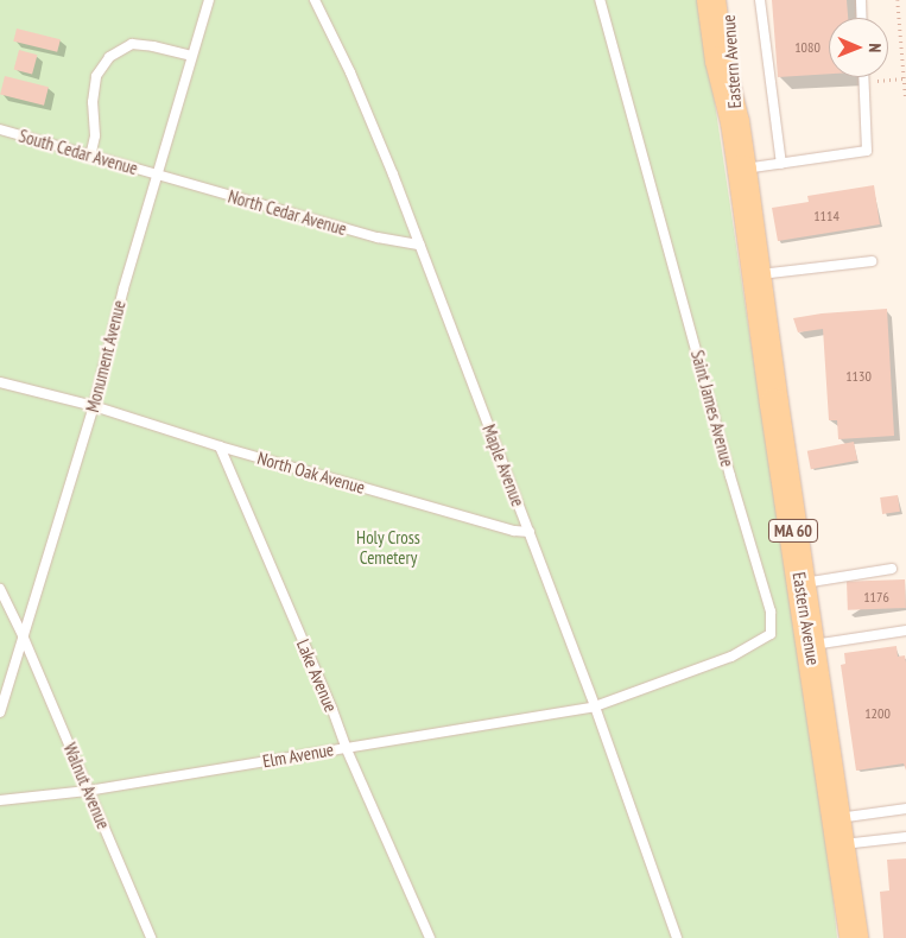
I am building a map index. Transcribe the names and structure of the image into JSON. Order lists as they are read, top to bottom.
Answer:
{
  "streets": {
    "main road": ["Eastern Avenue", "MA 60"],
    "lane": [
      "South Cedar Avenue",
      "North Cedar Avenue",
      "Monument Avenue",
      "Saint James Avenue",
      "Maple Avenue",
      "North Oak Avenue",
      "Lake Avenue",
      "Elm Avenue",
      "Walnut Avenue"
    ]
  },
  "crossings": [
    ["South Cedar Avenue", "North Cedar Avenue"],
    ["South Cedar Avenue", "Monument Avenue"],
    ["North Cedar Avenue", "Monument Avenue"],
    ["North Cedar Avenue", "Maple Avenue"],
    ["Monument Avenue", "North Oak Avenue"],
    ["Monument Avenue", "Walnut Avenue"],
    ["Saint James Avenue", "Maple Avenue"],
    ["Saint James Avenue", "Elm Avenue"],
    ["Maple Avenue", "North Oak Avenue"],
    ["Maple Avenue", "Elm Avenue"],
    ["North Oak Avenue", "Lake Avenue"],
    ["Lake Avenue", "Elm Avenue"],
    ["Elm Avenue", "Walnut Avenue"]
  ],
  "parks": ["Holy Cross Cemetery"],
  "house_numbers": [
    "1080",
    "1114",
    "1130",
    "1176",
    "1200"
  ],
  "north": "right"
}
